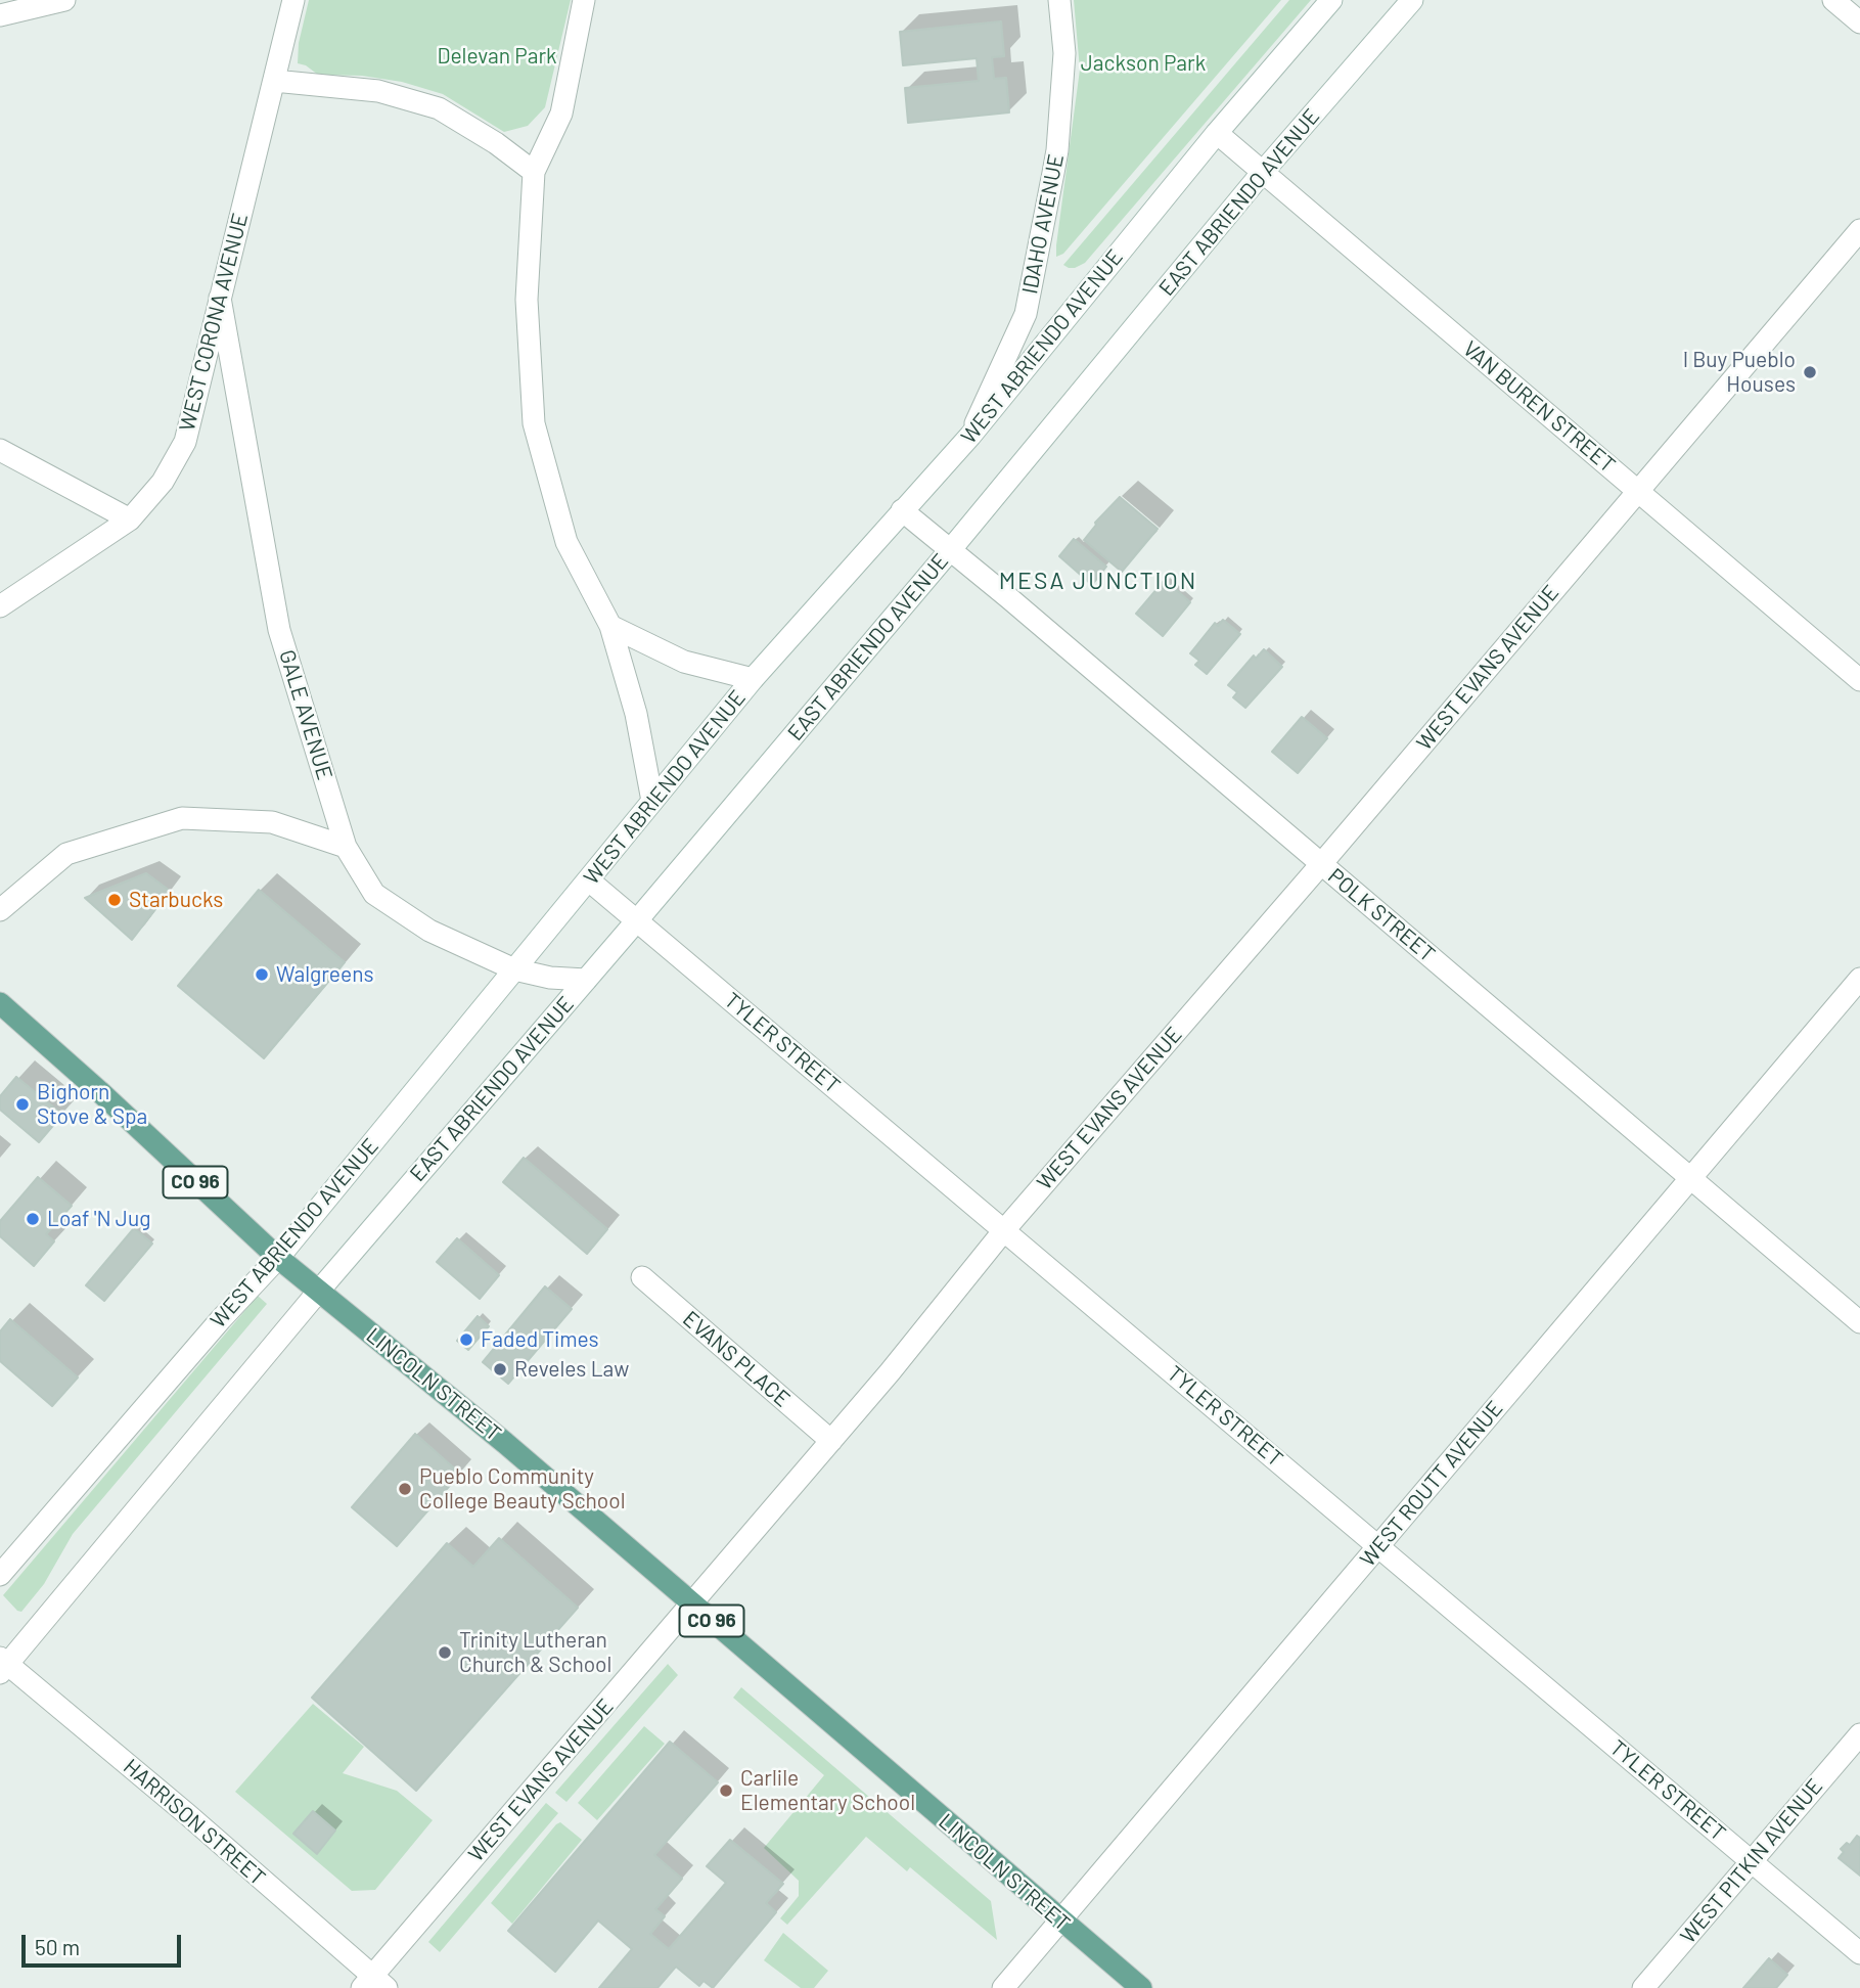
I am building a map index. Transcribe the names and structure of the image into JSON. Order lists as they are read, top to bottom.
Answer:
{
  "streets": {
    "main road": ["CO 96", "LINCOLN STREET"],
    "street": [
      "EAST ABRIENDO AVENUE",
      "IDAHO AVENUE",
      "WEST CORONA AVENUE",
      "WEST ABRIENDO AVENUE",
      "VAN BUREN STREET",
      "WEST EVANS AVENUE",
      "GALE AVENUE",
      "POLK STREET",
      "TYLER STREET",
      "EVANS PLACE",
      "WEST ROUTT AVENUE",
      "HARRISON STREET",
      "WEST PITKIN AVENUE"
    ]
  },
  "crossings": [
    ["EAST ABRIENDO AVENUE", "VAN BUREN STREET"],
    ["EAST ABRIENDO AVENUE", "GALE AVENUE"],
    ["EAST ABRIENDO AVENUE", "POLK STREET"],
    ["EAST ABRIENDO AVENUE", "TYLER STREET"],
    ["EAST ABRIENDO AVENUE", "LINCOLN STREET"],
    ["IDAHO AVENUE", "WEST ABRIENDO AVENUE"],
    ["WEST CORONA AVENUE", "GALE AVENUE"],
    ["WEST ABRIENDO AVENUE", "VAN BUREN STREET"],
    ["WEST ABRIENDO AVENUE", "GALE AVENUE"],
    ["WEST ABRIENDO AVENUE", "POLK STREET"],
    ["WEST ABRIENDO AVENUE", "TYLER STREET"],
    ["WEST ABRIENDO AVENUE", "CO 96"],
    ["WEST ABRIENDO AVENUE", "LINCOLN STREET"],
    ["VAN BUREN STREET", "WEST EVANS AVENUE"],
    ["WEST EVANS AVENUE", "POLK STREET"],
    ["WEST EVANS AVENUE", "TYLER STREET"],
    ["WEST EVANS AVENUE", "EVANS PLACE"],
    ["WEST EVANS AVENUE", "LINCOLN STREET"],
    ["WEST EVANS AVENUE", "HARRISON STREET"],
    ["POLK STREET", "WEST ROUTT AVENUE"],
    ["TYLER STREET", "WEST ROUTT AVENUE"],
    ["TYLER STREET", "WEST PITKIN AVENUE"],
    ["CO 96", "LINCOLN STREET"],
    ["LINCOLN STREET", "WEST ROUTT AVENUE"]
  ],
  "districts": ["MESA JUNCTION"],
  "parks": ["Delevan Park", "Jackson Park"],
  "places": [
    "I Buy Pueblo Houses",
    "Starbucks",
    "Walgreens",
    "Bighorn Stove & Spa",
    "Loaf 'N Jug",
    "Faded Times",
    "Reveles Law",
    "Pueblo Community College Beauty School",
    "Trinity Lutheran Church & School",
    "Carlile Elementary School"
  ],
  "scale_bar": "50 m"
}
